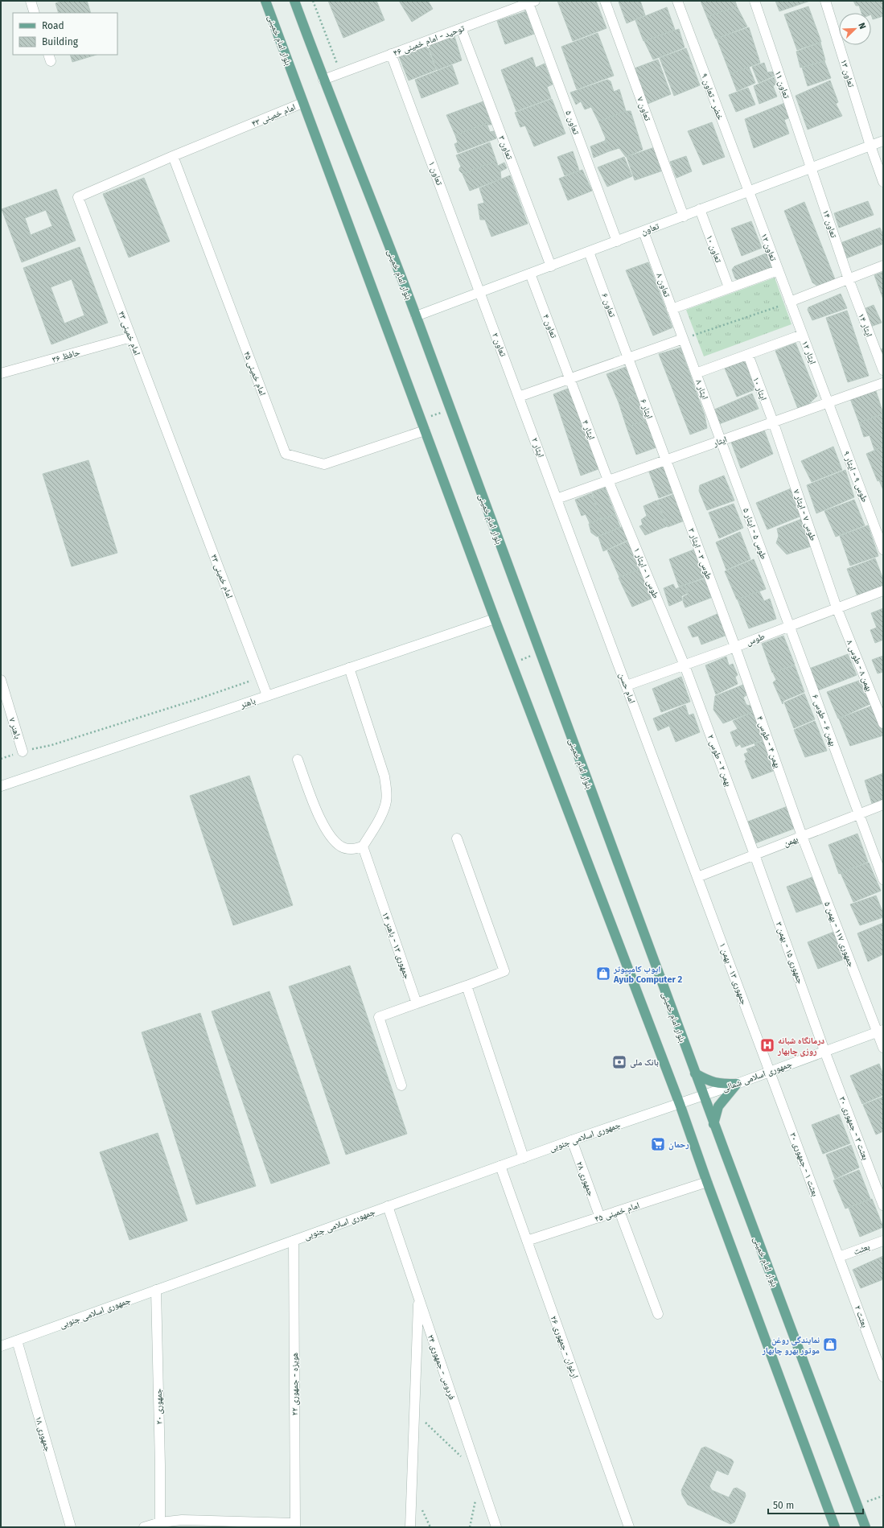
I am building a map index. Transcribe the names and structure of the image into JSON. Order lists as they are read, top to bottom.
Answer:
{
  "streets": {
    "main road": ["بلوار امام خمینی"],
    "street": [
      "توحید - امام خمینی ۴۶",
      "تعاون ۱۳",
      "تعاون ۱۱",
      "خضر - تعاون ۹",
      "تعاون ۷",
      "امام خمینی ۴۳",
      "تعاون ۵",
      "تعاون ۳",
      "تعاون ۱",
      "تعاون ۱۴",
      "تعاون",
      "تعاون ۱۲",
      "تعاون ۱۰",
      "تعاون ۸",
      "تعاون ۶",
      "ایثار ۱۴",
      "تعاون ۴",
      "تعاون ۲",
      "ایثار ۱۲",
      "حافظ ۳۶",
      "امام خمینی ۴۵",
      "ایثار ۱۰",
      "ایثار ۸",
      "ایثار ۶",
      "ایثار ۴",
      "ایثار",
      "ایثار ۲",
      "طوس ۹ - ایثار ۹",
      "طوس ۷ - ایثار ۷",
      "طوس ۵ - ایثار ۵",
      "طوس ۳ - ایثار ۳",
      "طوس ۱ - ایثار ۱",
      "طوس",
      "بهمن ۸ - طوس ۸",
      "امام حسن",
      "باهنر",
      "بهمن ۶ - طوس ۶",
      "باهنر ۷",
      "بهمن ۴ - طوس ۴",
      "بهمن ۲ - طوس ۲",
      "بهمن",
      "جمهوری ۱۱۷ - بهمن ۵",
      "جمهوری ۱۳ - باهنر ۱۴",
      "جمهوری ۱۵ - بهمن ۳",
      "جمهوری ۱۳ - بهمن ۱",
      "جمهوری اسلامی شمالی",
      "بعثت ۳ - جمهوری ۳۰",
      "جمهوری اسلامی جنوبی",
      "بعثت ۱ - جمهوری ۳۰",
      "جمهوری ۲۸",
      "بعثت",
      "بعثت ۲",
      "ارغوان - جمهوری ۲۶",
      "فردوس - جمهوری ۲۴",
      "هویزه - جمهوری ۲۲",
      "جمهوری ۲۰",
      "جمهوری ۱۸"
    ]
  },
  "crossings": [
    ["بلوار امام خمینی", "توحید - امام خمینی ۴۶"],
    ["بلوار امام خمینی", "امام خمینی ۴۳"],
    ["بلوار امام خمینی", "تعاون"],
    ["بلوار امام خمینی", "امام خمینی ۴۵"],
    ["بلوار امام خمینی", "باهنر"],
    ["بلوار امام خمینی", "جمهوری اسلامی شمالی"],
    ["بلوار امام خمینی", "جمهوری اسلامی جنوبی"],
    ["توحید - امام خمینی ۴۶", "تعاون ۵"],
    ["توحید - امام خمینی ۴۶", "تعاون ۳"],
    ["توحید - امام خمینی ۴۶", "تعاون ۱"],
    ["تعاون ۱۳", "تعاون"],
    ["تعاون ۱۱", "تعاون ۱۴"],
    ["تعاون ۱۱", "تعاون"],
    ["خضر - تعاون ۹", "تعاون"],
    ["خضر - تعاون ۹", "تعاون ۱۲"],
    ["تعاون ۷", "تعاون"],
    ["امام خمینی ۴۳", "حافظ ۳۶"],
    ["امام خمینی ۴۳", "امام خمینی ۴۵"],
    ["امام خمینی ۴۳", "باهنر"],
    ["تعاون ۵", "تعاون"],
    ["تعاون ۳", "تعاون"],
    ["تعاون ۱", "تعاون"],
    ["تعاون ۱", "تعاون ۲"],
    ["تعاون ۱۴", "تعاون"],
    ["تعاون ۱۴", "ایثار ۱۴"],
    ["تعاون", "تعاون ۱۲"],
    ["تعاون", "تعاون ۱۰"],
    ["تعاون", "تعاون ۸"],
    ["تعاون", "تعاون ۶"],
    ["تعاون", "تعاون ۴"],
    ["تعاون", "تعاون ۲"],
    ["تعاون ۱۲", "ایثار ۱۲"],
    ["تعاون ۸", "ایثار ۸"],
    ["تعاون ۶", "ایثار ۶"],
    ["تعاون ۴", "ایثار ۴"],
    ["تعاون ۲", "ایثار ۲"],
    ["ایثار ۱۲", "ایثار"],
    ["ایثار ۱۲", "طوس ۹ - ایثار ۹"],
    ["امام خمینی ۴۵", "جمهوری ۲۸"],
    ["امام خمینی ۴۵", "ارغوان - جمهوری ۲۶"],
    ["ایثار ۱۰", "ایثار"],
    ["ایثار ۱۰", "طوس ۷ - ایثار ۷"],
    ["ایثار ۸", "ایثار"],
    ["ایثار ۸", "طوس ۵ - ایثار ۵"],
    ["ایثار ۶", "ایثار"],
    ["ایثار ۶", "طوس ۳ - ایثار ۳"],
    ["ایثار ۴", "ایثار"],
    ["ایثار ۴", "طوس ۱ - ایثار ۱"],
    ["ایثار", "ایثار ۲"],
    ["ایثار", "طوس ۹ - ایثار ۹"],
    ["ایثار", "طوس ۷ - ایثار ۷"],
    ["ایثار", "طوس ۵ - ایثار ۵"],
    ["ایثار", "طوس ۳ - ایثار ۳"],
    ["ایثار", "طوس ۱ - ایثار ۱"],
    ["ایثار", "امام حسن"],
    ["ایثار ۲", "امام حسن"],
    ["طوس ۷ - ایثار ۷", "طوس"],
    ["طوس ۷ - ایثار ۷", "بهمن ۸ - طوس ۸"],
    ["طوس ۵ - ایثار ۵", "طوس"],
    ["طوس ۵ - ایثار ۵", "بهمن ۶ - طوس ۶"],
    ["طوس ۳ - ایثار ۳", "طوس"],
    ["طوس ۳ - ایثار ۳", "بهمن ۴ - طوس ۴"],
    ["طوس ۱ - ایثار ۱", "طوس"],
    ["طوس ۱ - ایثار ۱", "بهمن ۲ - طوس ۲"],
    ["طوس", "بهمن ۸ - طوس ۸"],
    ["طوس", "امام حسن"],
    ["طوس", "بهمن ۶ - طوس ۶"],
    ["طوس", "بهمن ۴ - طوس ۴"],
    ["طوس", "بهمن ۲ - طوس ۲"],
    ["امام حسن", "بهمن"],
    ["امام حسن", "جمهوری ۱۳ - بهمن ۱"],
    ["بهمن ۶ - طوس ۶", "بهمن"],
    ["بهمن ۴ - طوس ۴", "بهمن"],
    ["بهمن ۴ - طوس ۴", "جمهوری ۱۱۷ - بهمن ۵"],
    ["بهمن ۲ - طوس ۲", "بهمن"],
    ["بهمن ۲ - طوس ۲", "جمهوری ۱۵ - بهمن ۳"],
    ["بهمن", "جمهوری ۱۱۷ - بهمن ۵"],
    ["بهمن", "جمهوری ۱۵ - بهمن ۳"],
    ["بهمن", "جمهوری ۱۳ - بهمن ۱"],
    ["جمهوری ۱۱۷ - بهمن ۵", "جمهوری اسلامی شمالی"],
    ["جمهوری ۱۵ - بهمن ۳", "جمهوری اسلامی شمالی"],
    ["جمهوری ۱۵ - بهمن ۳", "بعثت ۳ - جمهوری ۳۰"],
    ["جمهوری ۱۳ - بهمن ۱", "جمهوری اسلامی شمالی"],
    ["جمهوری ۱۳ - بهمن ۱", "بعثت ۱ - جمهوری ۳۰"],
    ["جمهوری اسلامی شمالی", "بعثت ۳ - جمهوری ۳۰"],
    ["جمهوری اسلامی شمالی", "جمهوری اسلامی جنوبی"],
    ["جمهوری اسلامی شمالی", "بعثت ۱ - جمهوری ۳۰"],
    ["جمهوری اسلامی جنوبی", "جمهوری ۲۸"],
    ["جمهوری اسلامی جنوبی", "ارغوان - جمهوری ۲۶"],
    ["جمهوری اسلامی جنوبی", "فردوس - جمهوری ۲۴"],
    ["جمهوری اسلامی جنوبی", "هویزه - جمهوری ۲۲"],
    ["جمهوری اسلامی جنوبی", "جمهوری ۲۰"],
    ["جمهوری اسلامی جنوبی", "جمهوری ۱۸"],
    ["بعثت ۱ - جمهوری ۳۰", "بعثت"],
    ["بعثت ۱ - جمهوری ۳۰", "بعثت ۲"],
    ["بعثت", "بعثت ۲"]
  ],
  "places": {
    "shop": ["ایوب کامپیوتر Ayub Computer 2", "نمایندگی روغن موتور بهرو چابهار"],
    "hospital": ["درمانگاه شبانه روزی چابهار"],
    "bank": ["بانک ملی"],
    "supermarket": ["رحمان"]
  },
  "legend": ["Road", "Building"],
  "scale_bar": "50 m",
  "north": "top right"
}
